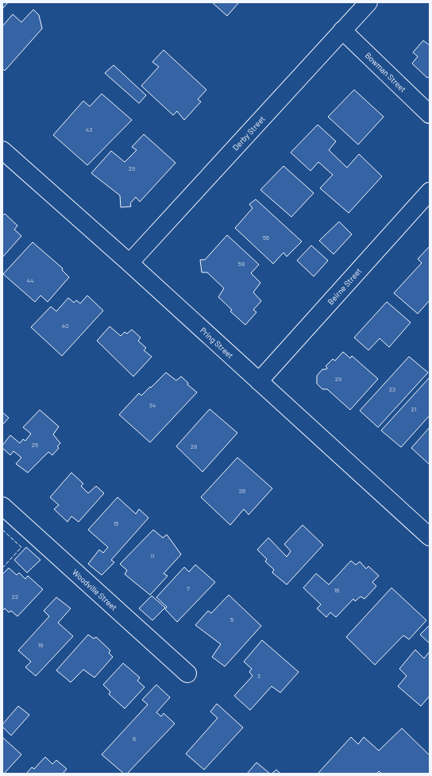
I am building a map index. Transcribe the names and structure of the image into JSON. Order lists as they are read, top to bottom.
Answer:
{
  "streets": {
    "street": [
      "Bowman Street",
      "Derby Street",
      "Beirne Street",
      "Pring Street",
      "Woodville Street"
    ]
  },
  "crossings": [
    ["Bowman Street", "Derby Street"],
    ["Derby Street", "Pring Street"],
    ["Beirne Street", "Pring Street"]
  ],
  "house_numbers": [
    "43",
    "29",
    "56",
    "58",
    "44",
    "40",
    "29",
    "23",
    "34",
    "21",
    "25",
    "28",
    "26",
    "15",
    "11",
    "7",
    "16",
    "22",
    "5",
    "18",
    "3",
    "6"
  ]
}
